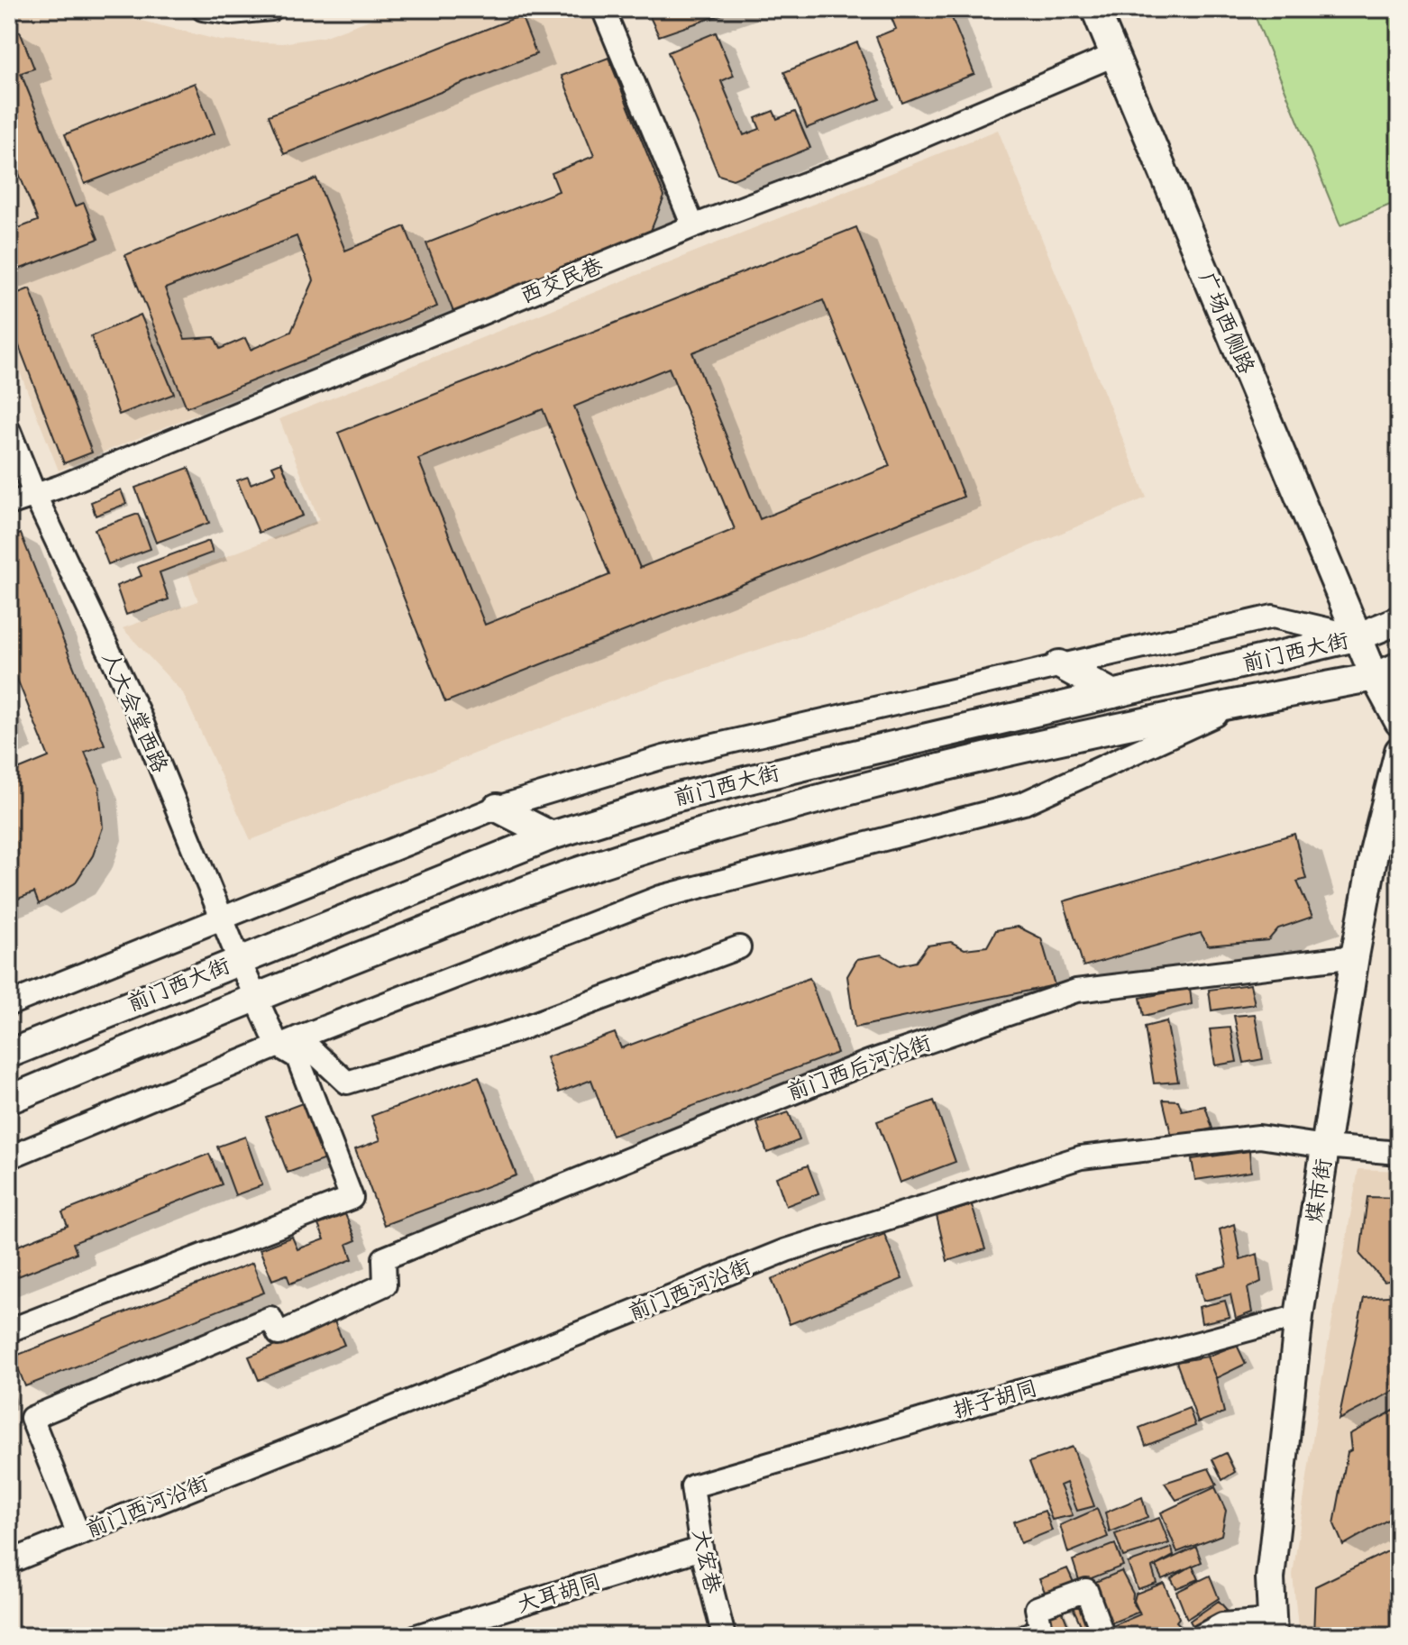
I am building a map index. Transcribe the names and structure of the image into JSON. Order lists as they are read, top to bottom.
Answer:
{
  "streets": {
    "main road": ["广场西侧路", "前门西大街", "煤市街"],
    "street": [
      "西交民巷",
      "人大会堂西路",
      "前门西后河沿街",
      "前门西河沿街",
      "排子胡同",
      "大宏巷",
      "大耳胡同"
    ]
  },
  "crossings": [
    ["西交民巷", "广场西侧路"],
    ["西交民巷", "人大会堂西路"],
    ["广场西侧路", "前门西大街"],
    ["前门西大街", "人大会堂西路"],
    ["前门西后河沿街", "煤市街"],
    ["前门西后河沿街", "前门西河沿街"],
    ["煤市街", "前门西河沿街"],
    ["煤市街", "排子胡同"],
    ["排子胡同", "大宏巷"],
    ["大宏巷", "大耳胡同"]
  ]
}
